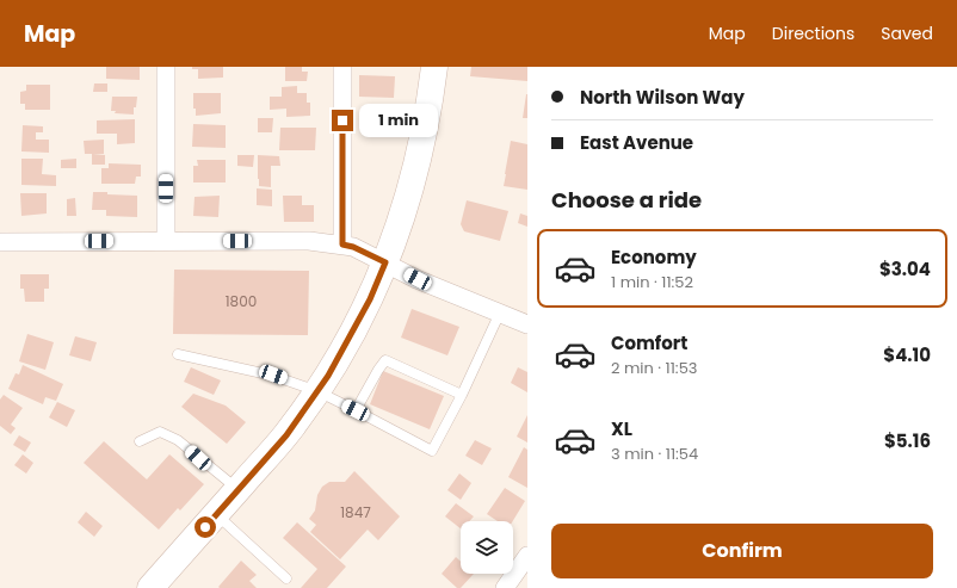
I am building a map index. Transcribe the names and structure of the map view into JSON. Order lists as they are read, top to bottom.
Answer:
{
  "house_numbers": ["1800", "1847"],
  "page": {
    "header": "Map",
    "nav": ["Map", "Directions", "Saved"],
    "banner": ["North Wilson Way", "East Avenue"],
    "bubble": "1 min",
    "heading": "Choose a ride",
    "list": [
      {
        "name": "Economy",
        "note": "1 min · 11:52",
        "value": "$3.04"
      },
      {
        "name": "Comfort",
        "note": "2 min · 11:53",
        "value": "$4.10"
      },
      {
        "name": "XL",
        "note": "3 min · 11:54",
        "value": "$5.16"
      }
    ],
    "buttons": "Confirm"
  }
}
